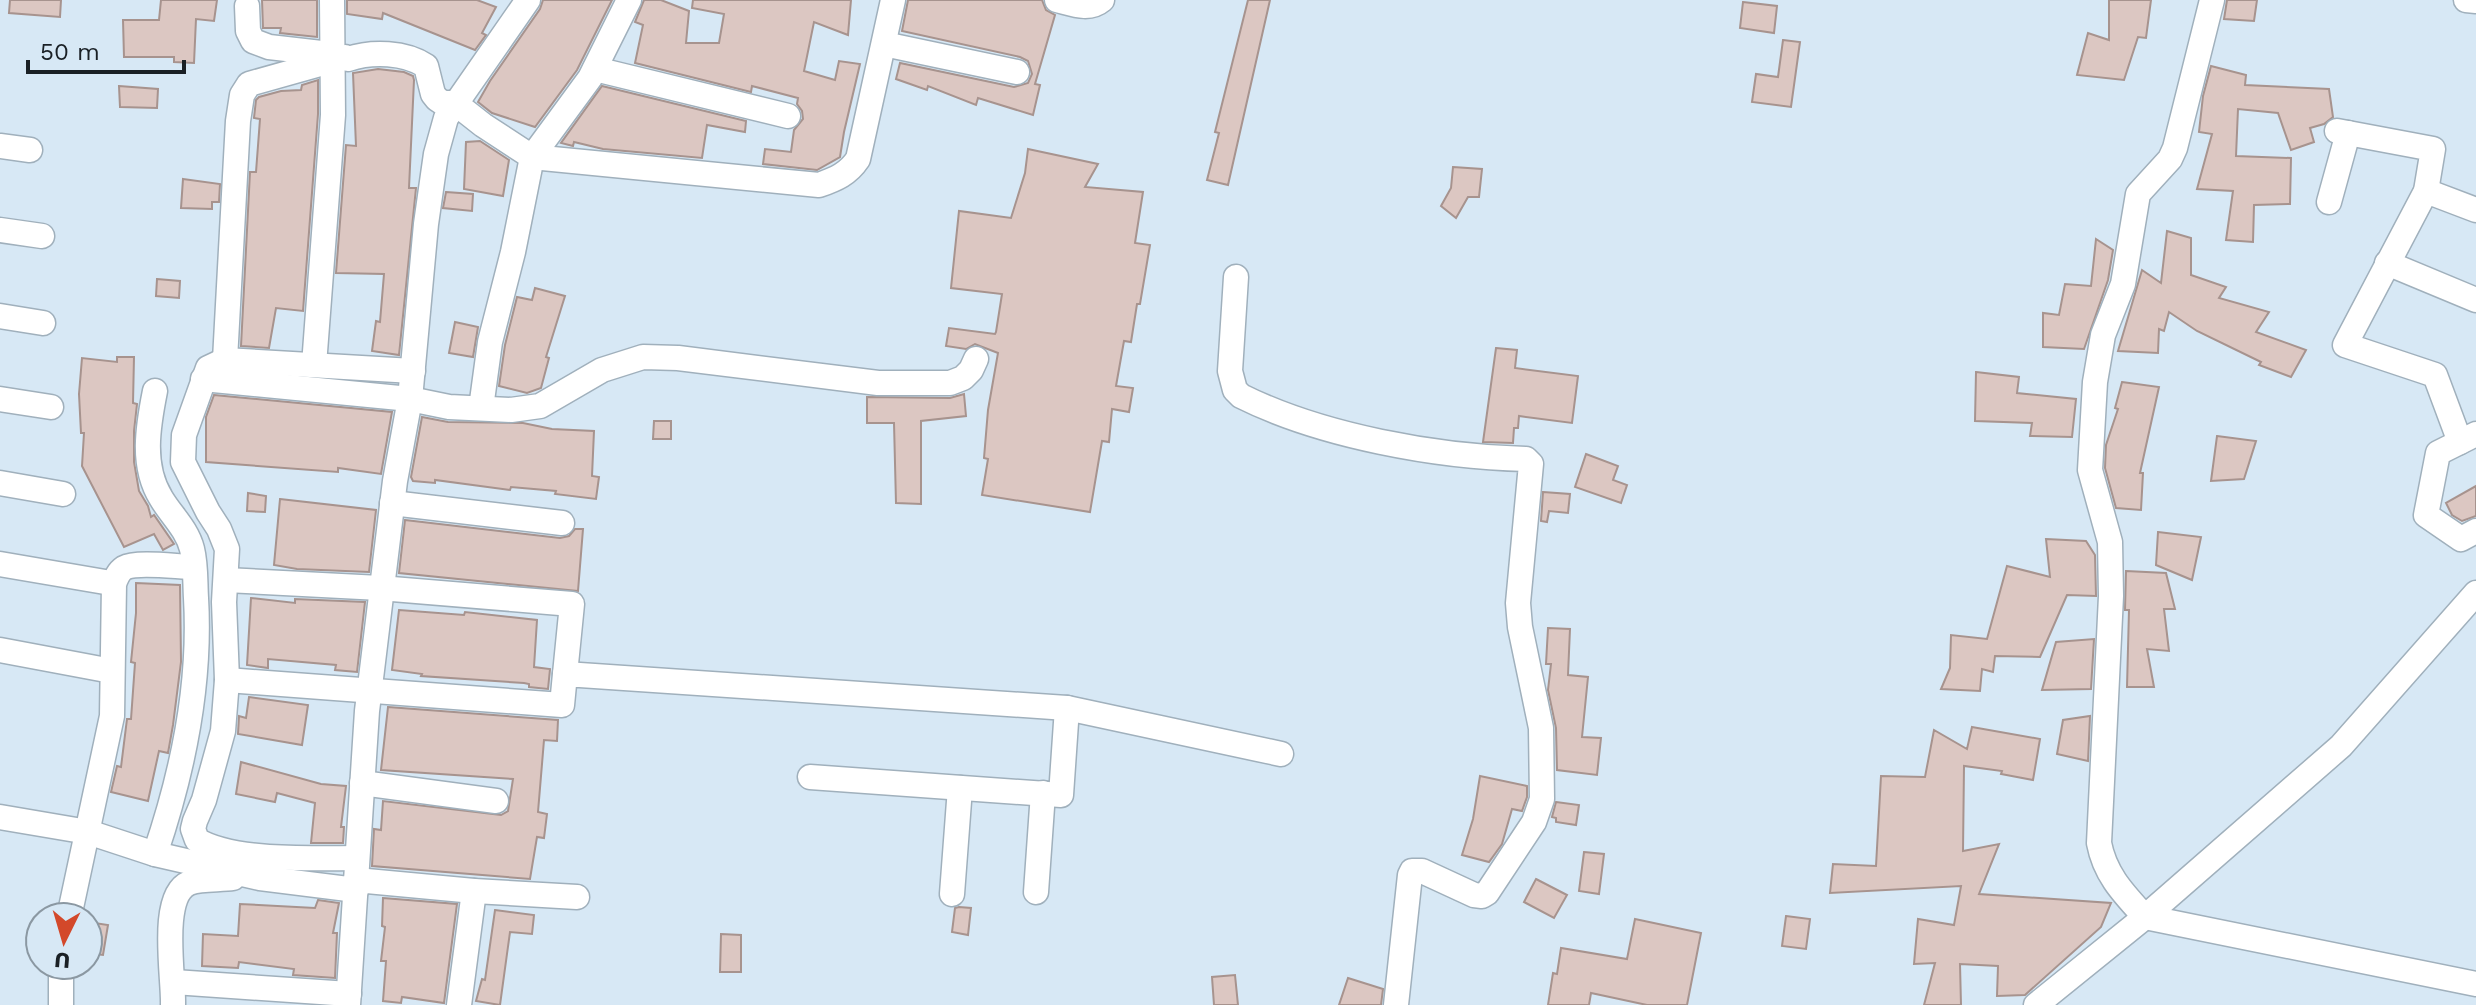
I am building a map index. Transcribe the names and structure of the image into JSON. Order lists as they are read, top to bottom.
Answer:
{
  "scale_bar": "50 m",
  "north": "bottom"
}
